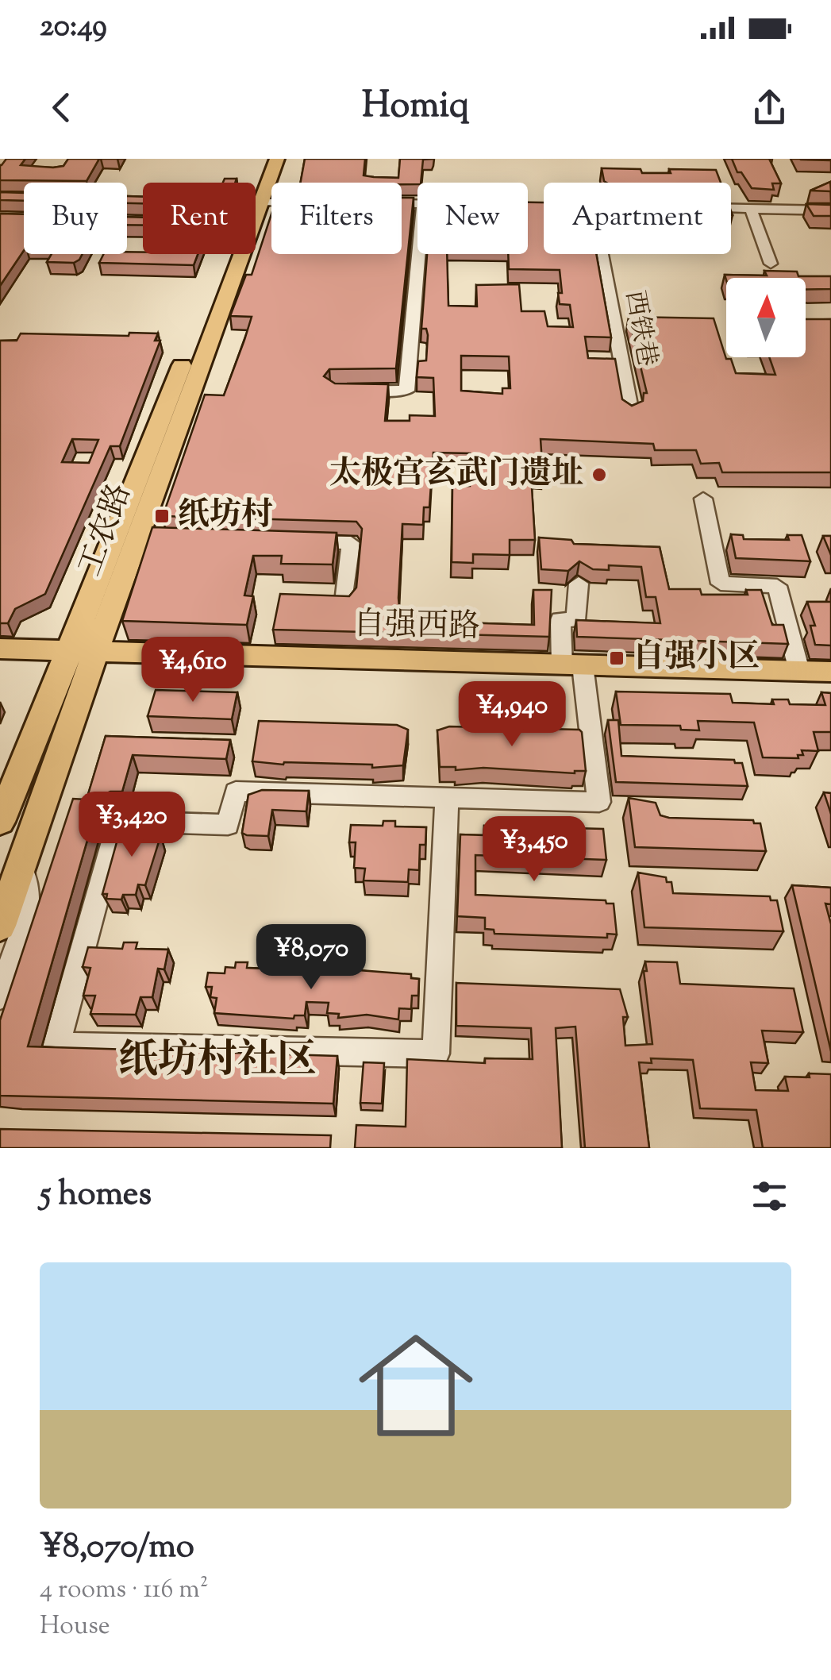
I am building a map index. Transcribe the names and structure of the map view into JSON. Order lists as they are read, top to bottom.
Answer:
{
  "streets": {
    "main road": ["工农路", "自强西路"],
    "street": ["西铁巷"]
  },
  "crossings": [
    ["工农路", "自强西路"]
  ],
  "districts": ["纸坊村社区"],
  "places": {
    "other": ["太极宫玄武门遗址"],
    "transit": ["纸坊村", "自强小区"]
  },
  "north": "top",
  "page": {
    "status": "20:49",
    "header": "Homiq",
    "chip": [
      "Buy",
      "Rent",
      "Filters",
      "New",
      "Apartment"
    ],
    "price": [
      "¥4,610",
      "¥4,940",
      "¥3,420",
      "¥3,450",
      "¥8,070"
    ],
    "heading": "5 homes",
    "list": [
      {
        "name": "¥8,070/mo",
        "note": "4 rooms · 116 m² · House"
      }
    ]
  }
}
